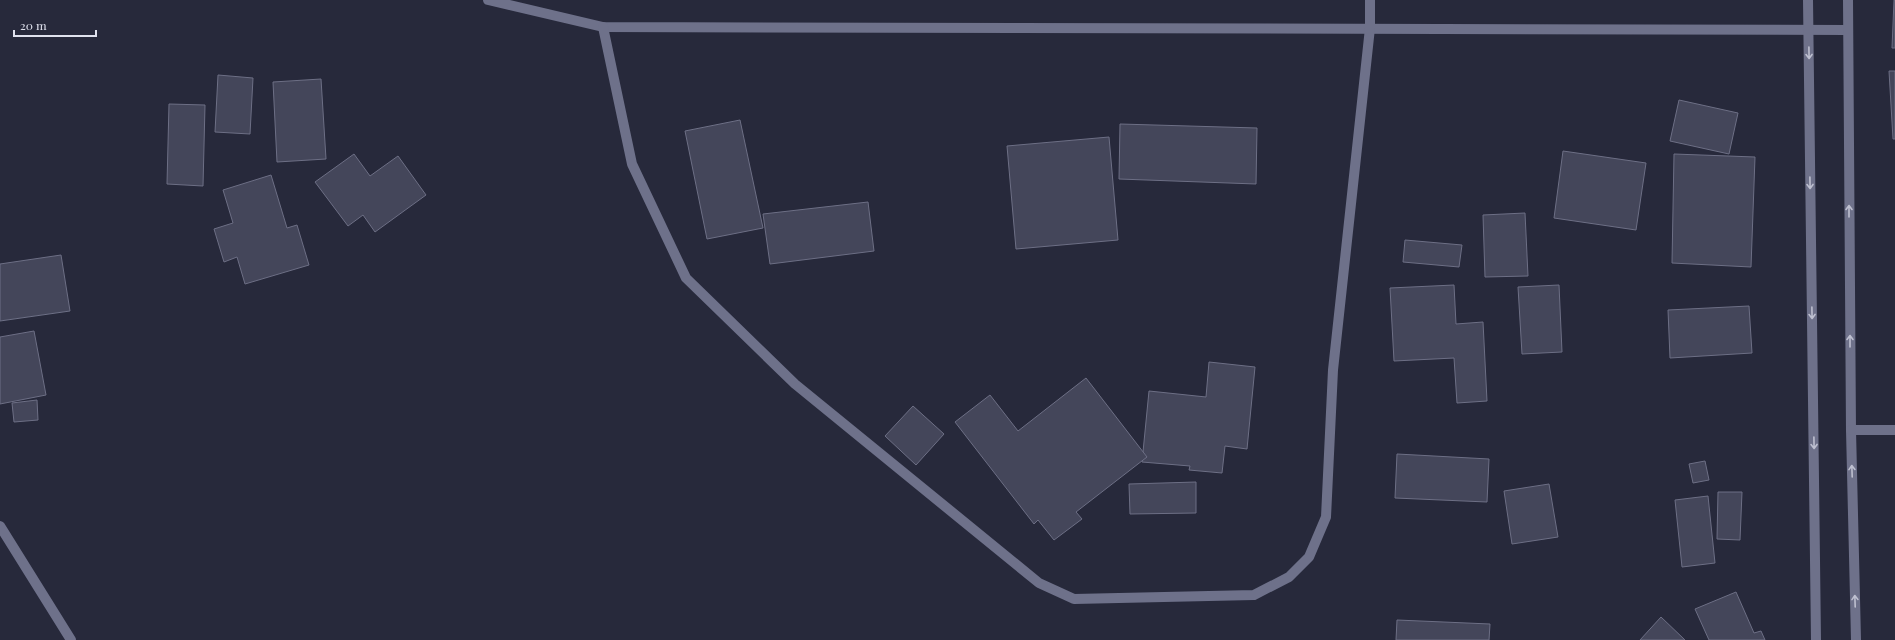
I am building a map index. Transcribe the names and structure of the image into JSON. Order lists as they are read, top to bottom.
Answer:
{
  "scale_bar": "20 m"
}
